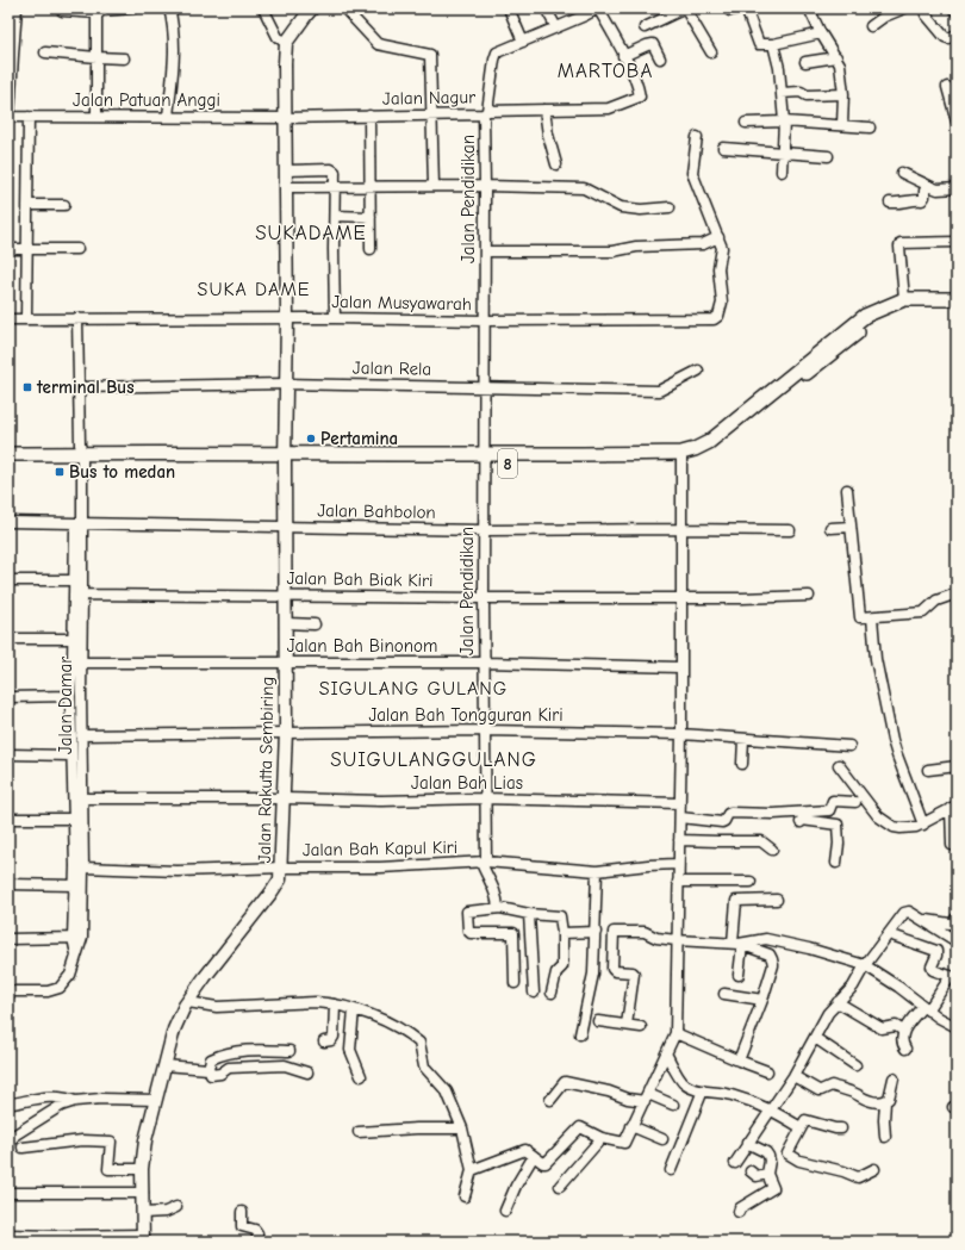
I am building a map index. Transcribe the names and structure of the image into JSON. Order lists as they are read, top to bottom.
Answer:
{
  "streets": {
    "highway": ["8"],
    "main road": ["Jalan Rakutta Sembiring"],
    "street": [
      "Jalan Nagur",
      "Jalan Patuan Anggi",
      "Jalan Pendidikan",
      "Jalan Musyawarah",
      "Jalan Rela",
      "Jalan Bahbolon",
      "Jalan Bah Biak Kiri",
      "Jalan Bah Binonom",
      "Jalan Damar",
      "Jalan Bah Tongguran Kiri",
      "Jalan Bah Lias",
      "Jalan Bah Kapul Kiri"
    ]
  },
  "crossings": [
    ["Jalan Nagur", "Jalan Patuan Anggi"],
    ["Jalan Nagur", "Jalan Pendidikan"],
    ["Jalan Nagur", "Jalan Rakutta Sembiring"],
    ["Jalan Patuan Anggi", "Jalan Rakutta Sembiring"],
    ["Jalan Pendidikan", "Jalan Musyawarah"],
    ["Jalan Pendidikan", "Jalan Rela"],
    ["Jalan Pendidikan", "8"],
    ["Jalan Pendidikan", "Jalan Bahbolon"],
    ["Jalan Pendidikan", "Jalan Bah Biak Kiri"],
    ["Jalan Pendidikan", "Jalan Bah Binonom"],
    ["Jalan Pendidikan", "Jalan Bah Tongguran Kiri"],
    ["Jalan Pendidikan", "Jalan Bah Lias"],
    ["Jalan Pendidikan", "Jalan Bah Kapul Kiri"],
    ["Jalan Musyawarah", "Jalan Damar"],
    ["Jalan Musyawarah", "Jalan Rakutta Sembiring"],
    ["Jalan Rela", "Jalan Damar"],
    ["Jalan Rela", "Jalan Rakutta Sembiring"],
    ["8", "Jalan Damar"],
    ["8", "Jalan Rakutta Sembiring"],
    ["Jalan Bahbolon", "Jalan Damar"],
    ["Jalan Bahbolon", "Jalan Rakutta Sembiring"],
    ["Jalan Bah Biak Kiri", "Jalan Damar"],
    ["Jalan Bah Biak Kiri", "Jalan Rakutta Sembiring"],
    ["Jalan Bah Binonom", "Jalan Damar"],
    ["Jalan Bah Binonom", "Jalan Rakutta Sembiring"],
    ["Jalan Damar", "Jalan Bah Tongguran Kiri"],
    ["Jalan Damar", "Jalan Bah Lias"],
    ["Jalan Damar", "Jalan Bah Kapul Kiri"],
    ["Jalan Bah Tongguran Kiri", "Jalan Rakutta Sembiring"],
    ["Jalan Rakutta Sembiring", "Jalan Bah Lias"],
    ["Jalan Rakutta Sembiring", "Jalan Bah Kapul Kiri"]
  ],
  "districts": [
    "MARTOBA",
    "SUKADAME",
    "SUKA DAME",
    "SIGULANG GULANG",
    "SUIGULANGGULANG"
  ],
  "places": {
    "transit": ["terminal Bus", "Bus to medan"],
    "other": ["Pertamina"]
  }
}
